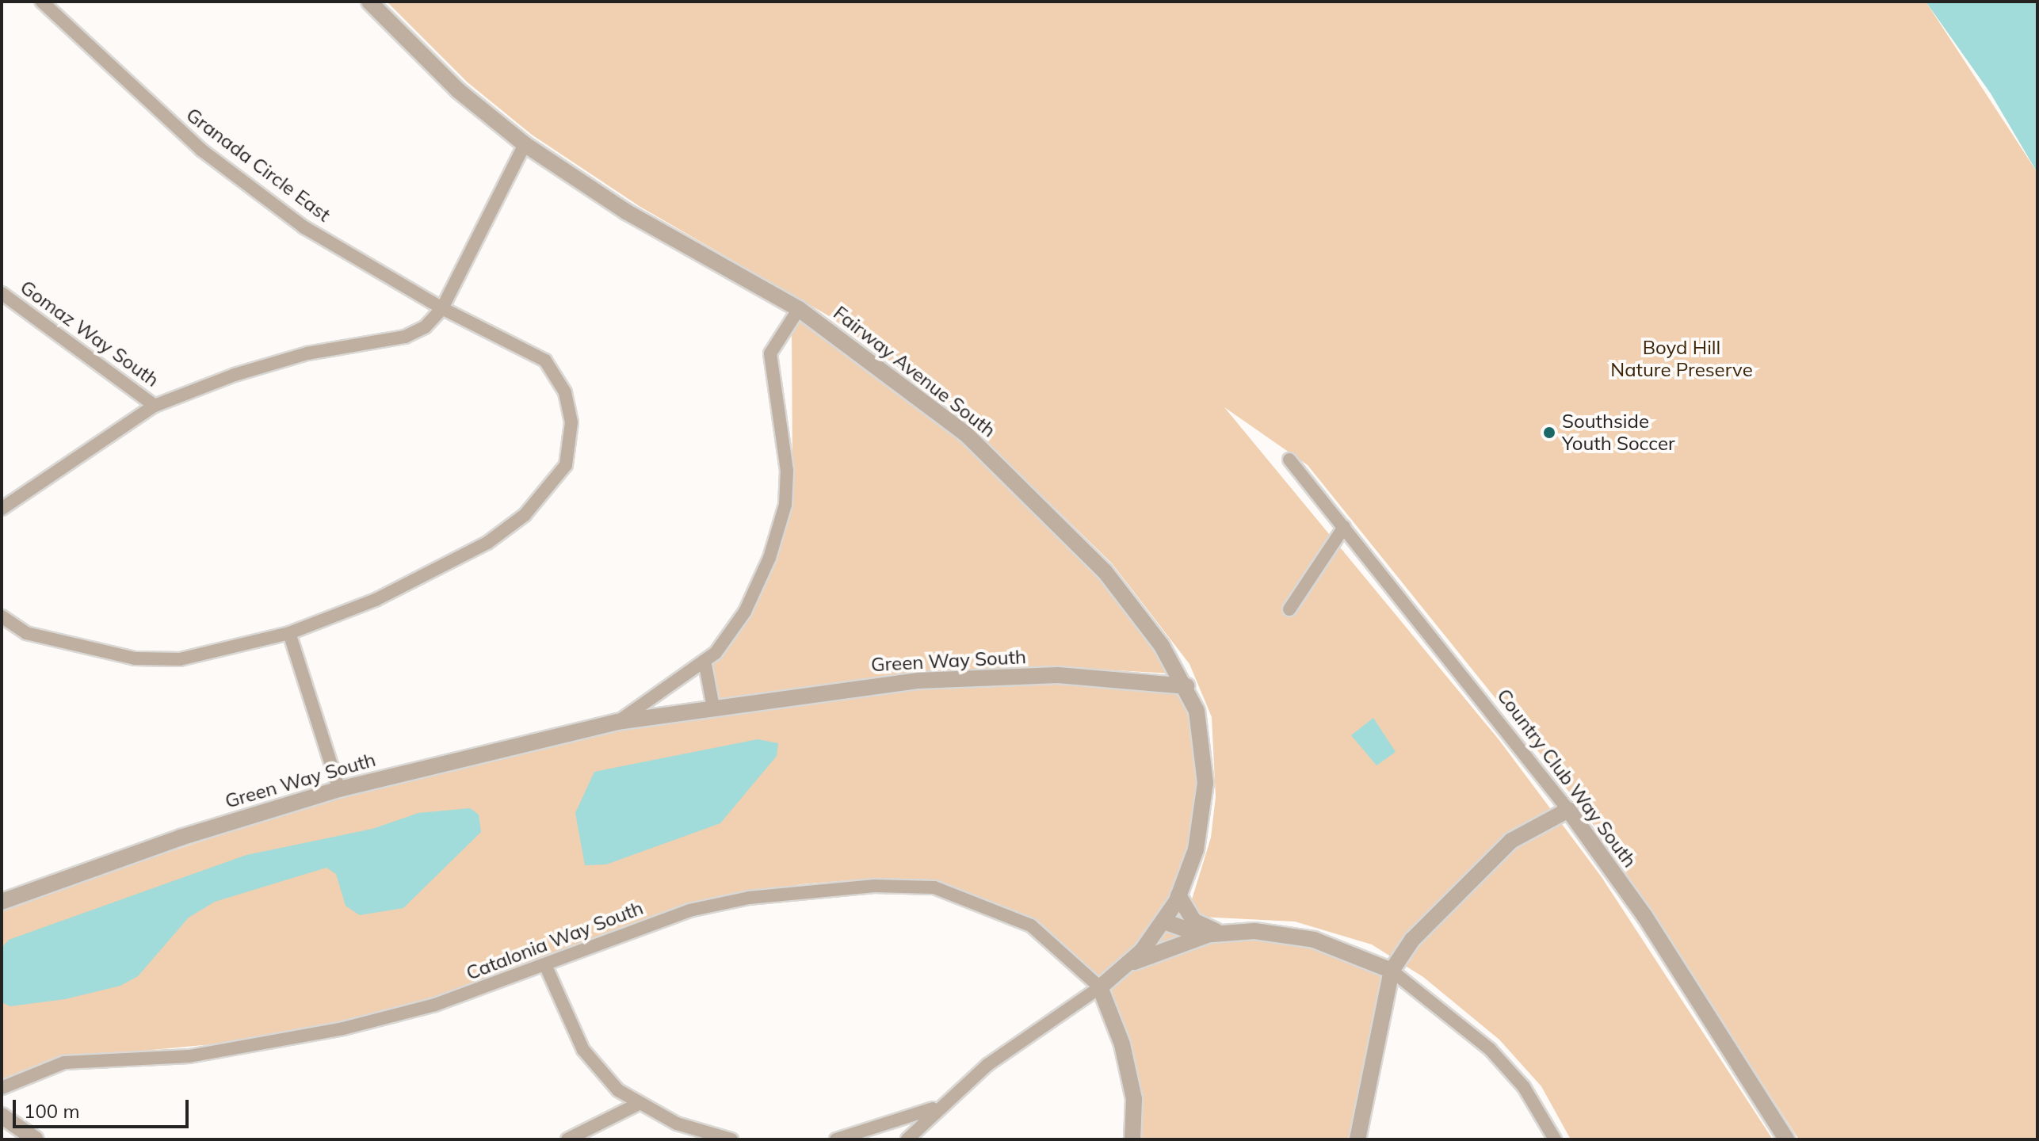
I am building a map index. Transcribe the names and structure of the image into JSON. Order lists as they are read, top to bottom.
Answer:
{
  "streets": {
    "street": [
      "Granada Circle East",
      "Gomaz Way South",
      "Fairway Avenue South",
      "Green Way South",
      "Country Club Way South",
      "Catalonia Way South"
    ]
  },
  "crossings": [
    ["Fairway Avenue South", "Green Way South"],
    ["Fairway Avenue South", "Catalonia Way South"]
  ],
  "parks": ["Boyd Hill Nature Preserve"],
  "places": ["Southside Youth Soccer"],
  "scale_bar": "100 m"
}
